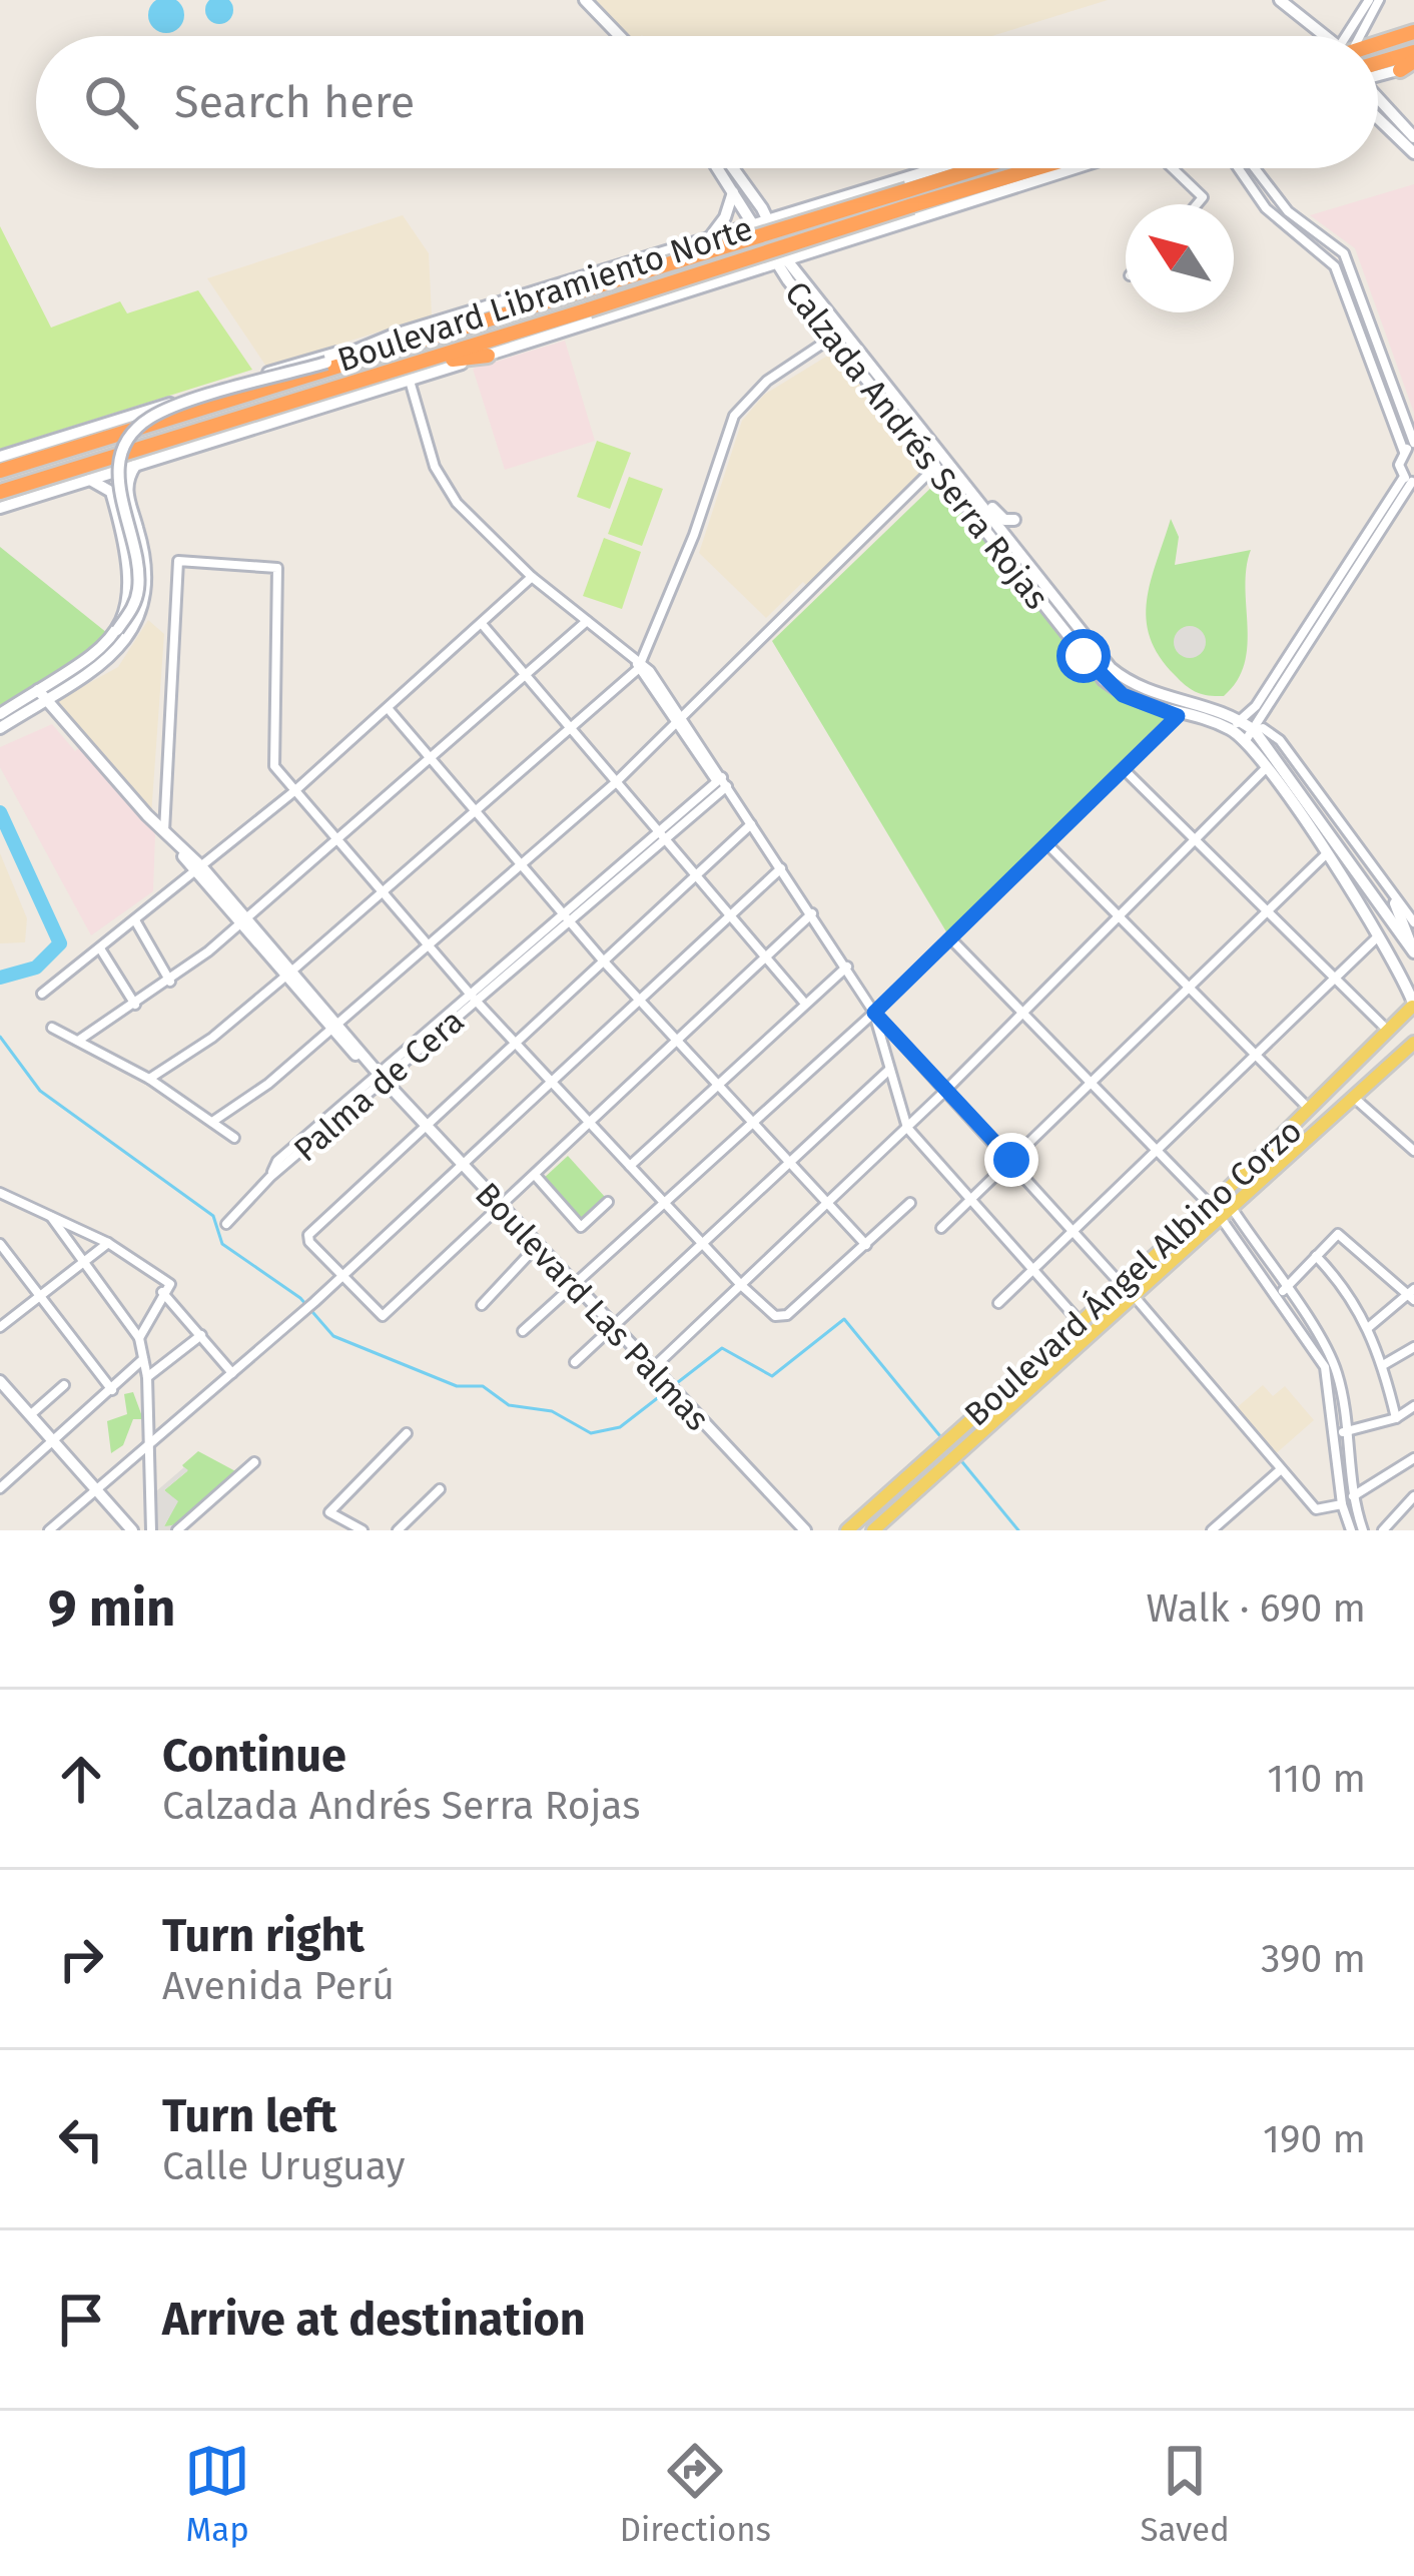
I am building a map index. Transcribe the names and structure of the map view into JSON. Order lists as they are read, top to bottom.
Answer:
{
  "streets": {
    "highway": ["Boulevard Libramiento Norte"],
    "main road": ["Calzada Andrés Serra Rojas", "Boulevard Ángel Albino Corzo", "Boulevard Las Palmas"],
    "street": ["Palma de Cera"]
  },
  "crossings": [
    ["Calzada Andrés Serra Rojas", "Boulevard Ángel Albino Corzo"],
    ["Palma de Cera", "Boulevard Las Palmas"]
  ],
  "north": "top left",
  "page": {
    "search": "Search here",
    "heading": ["9 min", "Walk · 690 m"],
    "list": [
      ["Continue", "Calzada Andrés Serra Rojas", "110 m"],
      ["Turn right", "Avenida Perú", "390 m"],
      ["Turn left", "Calle Uruguay", "190 m"],
      "Arrive at destination"
    ],
    "nav": ["Map", "Directions", "Saved"]
  }
}
